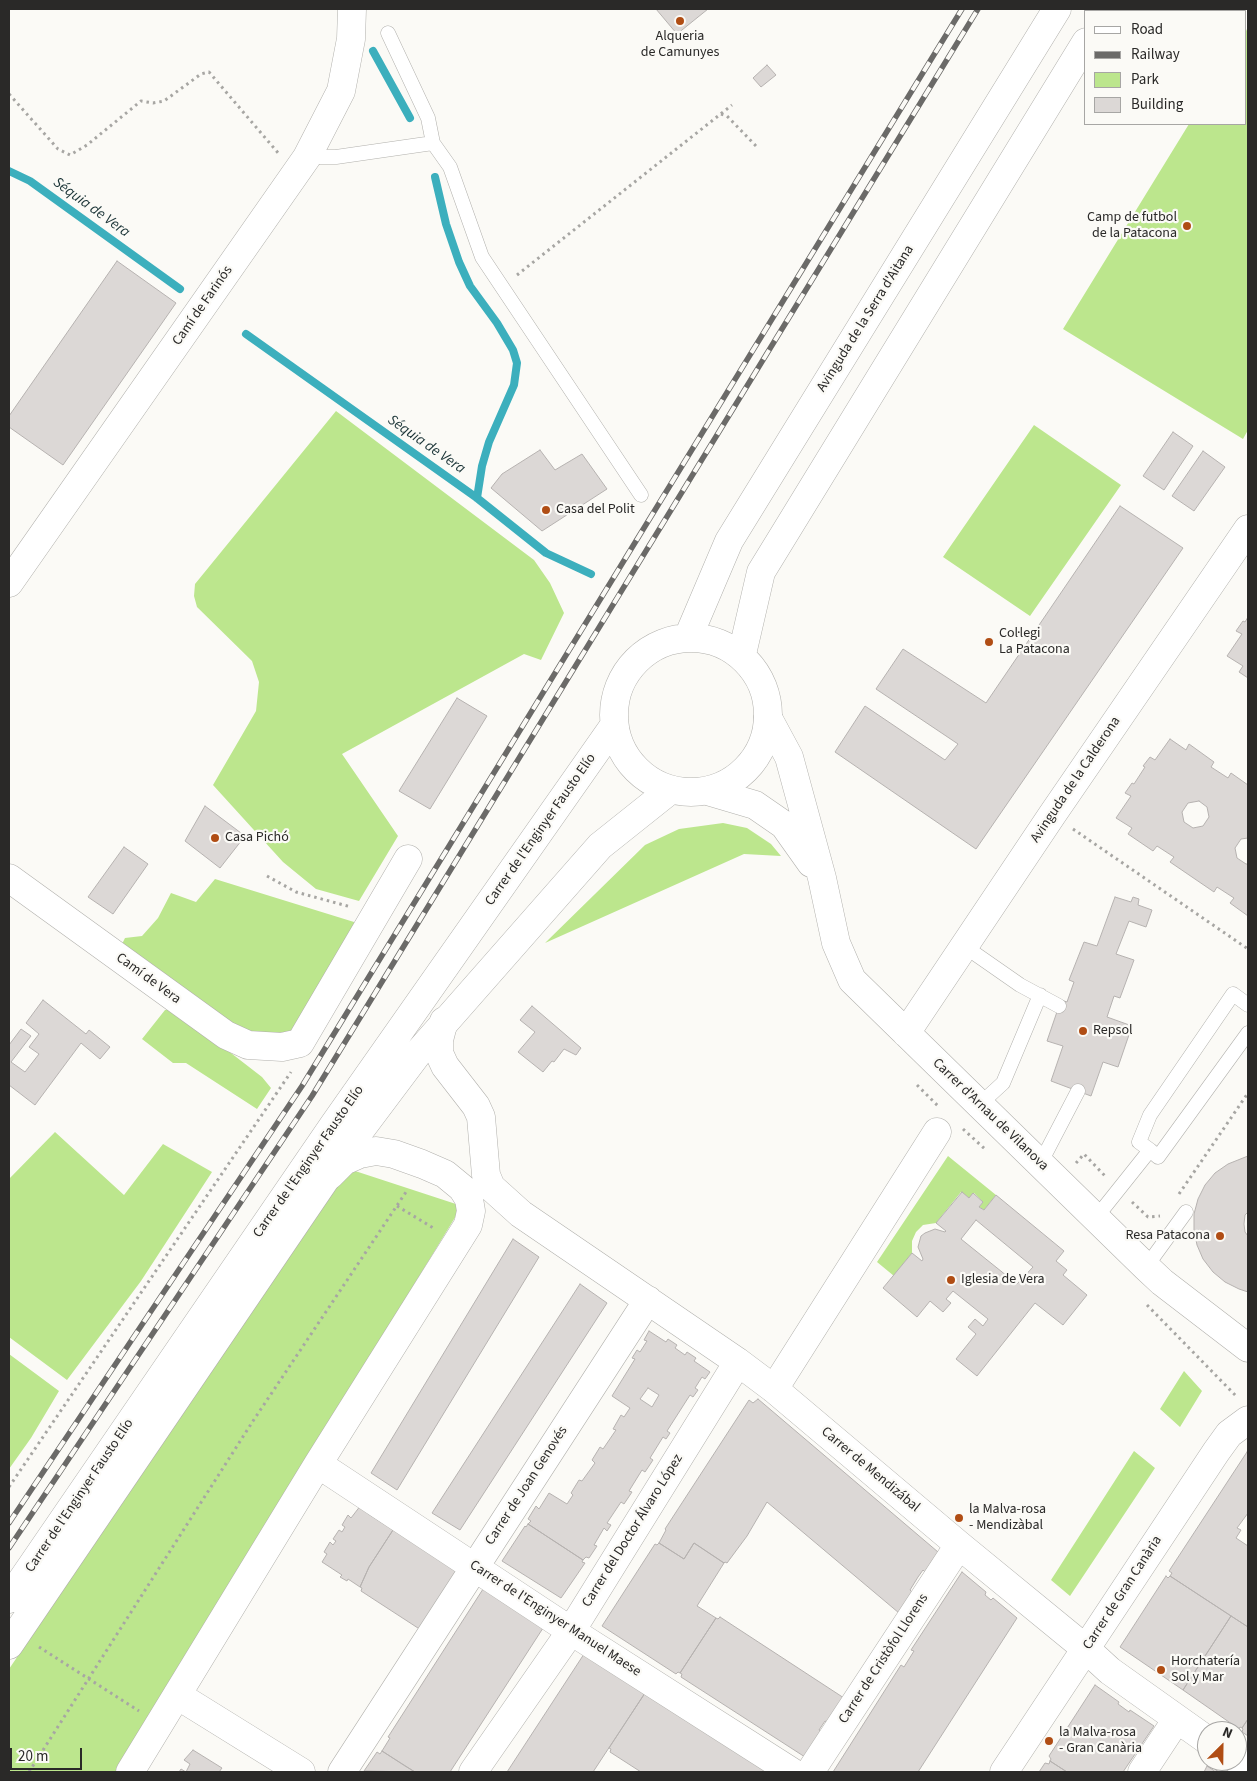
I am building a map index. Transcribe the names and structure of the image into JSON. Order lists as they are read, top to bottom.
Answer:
{
  "streets": {
    "street": [
      "Camí de Farinós",
      "Avinguda de la Serra d'Aitana",
      "Avinguda de la Calderona",
      "Carrer de l'Enginyer Fausto Elío",
      "Camí de Vera",
      "Carrer d'Arnau de Vilanova",
      "Carrer de Mendizábal",
      "Carrer de Joan Genovés",
      "Carrer del Doctor Álvaro López",
      "Carrer de Gran Canària",
      "Carrer de l'Enginyer Manuel Maese",
      "Carrer de Cristòfol Llorens"
    ]
  },
  "crossings": [
    ["Avinguda de la Serra d'Aitana", "Carrer de l'Enginyer Fausto Elío"],
    ["Avinguda de la Serra d'Aitana", "Carrer d'Arnau de Vilanova"],
    ["Avinguda de la Calderona", "Carrer d'Arnau de Vilanova"],
    ["Carrer de l'Enginyer Fausto Elío", "Carrer d'Arnau de Vilanova"],
    ["Carrer de l'Enginyer Fausto Elío", "Carrer de Mendizábal"],
    ["Carrer de l'Enginyer Fausto Elío", "Carrer de l'Enginyer Manuel Maese"],
    ["Carrer de Mendizábal", "Carrer de Joan Genovés"],
    ["Carrer de Mendizábal", "Carrer del Doctor Álvaro López"],
    ["Carrer de Mendizábal", "Carrer de Gran Canària"],
    ["Carrer de Mendizábal", "Carrer de Cristòfol Llorens"],
    ["Carrer de Joan Genovés", "Carrer de l'Enginyer Manuel Maese"],
    ["Carrer del Doctor Álvaro López", "Carrer de l'Enginyer Manuel Maese"]
  ],
  "water": ["Séquia de Vera"],
  "places": [
    "Alqueria de Camunyes",
    "Camp de futbol de la Patacona",
    "Casa del Polit",
    "Col·legi La Patacona",
    "Casa Pichó",
    "Repsol",
    "Resa Patacona",
    "Iglesia de Vera",
    "la Malva-rosa - Mendizàbal",
    "Horchatería Sol y Mar",
    "la Malva-rosa - Gran Canària"
  ],
  "legend": [
    "Road",
    "Railway",
    "Park",
    "Building"
  ],
  "scale_bar": "20 m",
  "north": "top right"
}
